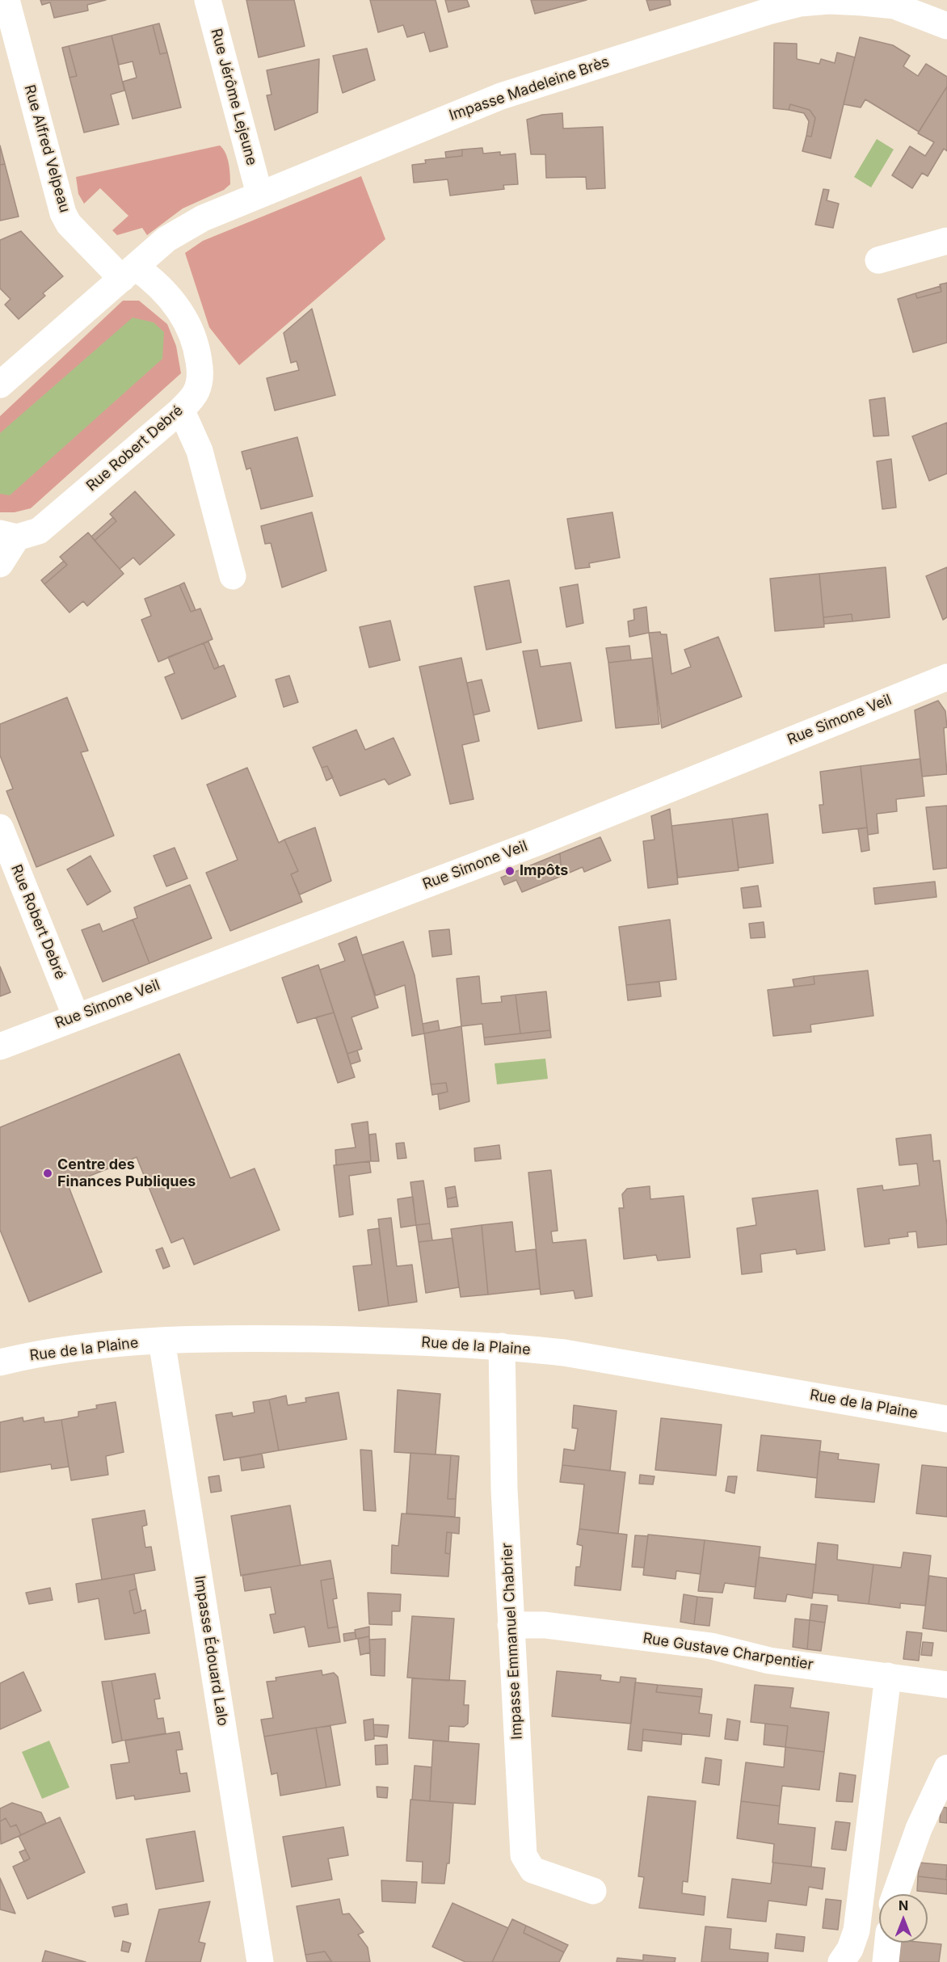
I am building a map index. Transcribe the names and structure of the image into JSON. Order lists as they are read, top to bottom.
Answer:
{
  "streets": {
    "street": [
      "Impasse Madeleine Brès",
      "Rue Jérôme Lejeune",
      "Rue Alfred Velpeau",
      "Rue Robert Debré",
      "Rue Simone Veil",
      "Rue de la Plaine",
      "Impasse Emmanuel Chabrier",
      "Impasse Édouard Lalo",
      "Rue Gustave Charpentier"
    ]
  },
  "crossings": [
    ["Impasse Madeleine Brès", "Rue Jérôme Lejeune"],
    ["Impasse Madeleine Brès", "Rue Alfred Velpeau"],
    ["Impasse Madeleine Brès", "Rue Robert Debré"],
    ["Rue Alfred Velpeau", "Rue Robert Debré"],
    ["Rue Robert Debré", "Rue Simone Veil"],
    ["Rue de la Plaine", "Impasse Emmanuel Chabrier"],
    ["Rue de la Plaine", "Impasse Édouard Lalo"],
    ["Impasse Emmanuel Chabrier", "Rue Gustave Charpentier"]
  ],
  "places": ["Impôts", "Centre des Finances Publiques"],
  "north": "top"
}
